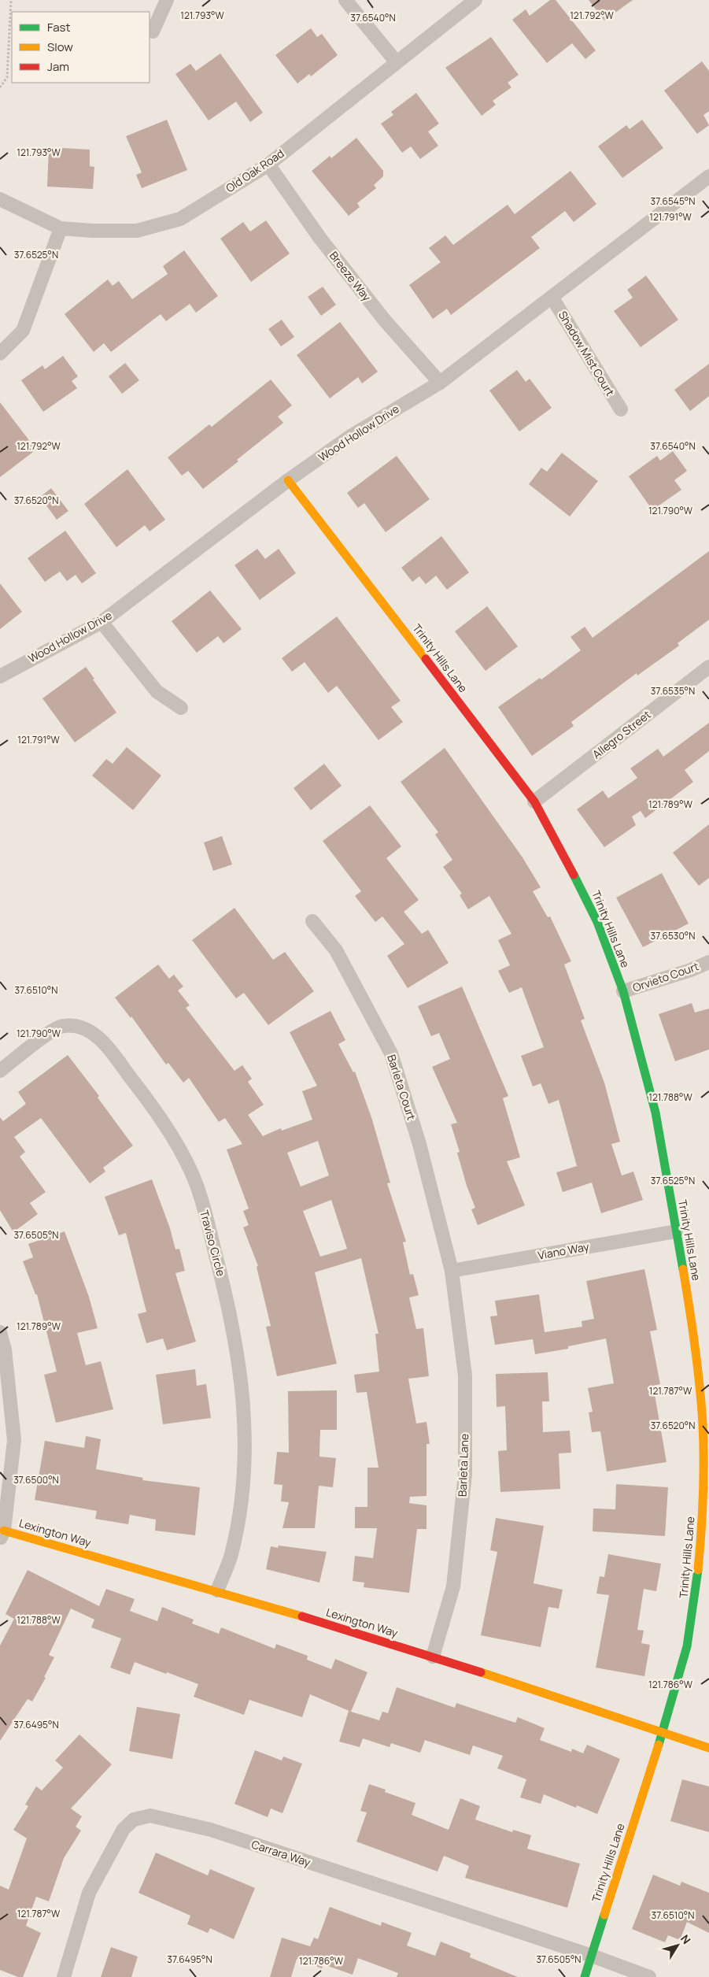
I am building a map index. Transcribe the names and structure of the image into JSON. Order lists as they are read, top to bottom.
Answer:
{
  "streets": {
    "street": [
      "Old Oak Road",
      "Breeze Way",
      "Shadow Mist Court",
      "Wood Hollow Drive",
      "Trinity Hills Lane",
      "Allegro Street",
      "Orvieto Court",
      "Barleta Court",
      "Traviso Circle",
      "Viano Way",
      "Barleta Lane",
      "Lexington Way",
      "Carrara Way"
    ]
  },
  "crossings": [
    ["Old Oak Road", "Breeze Way"],
    ["Breeze Way", "Wood Hollow Drive"],
    ["Shadow Mist Court", "Wood Hollow Drive"],
    ["Wood Hollow Drive", "Trinity Hills Lane"],
    ["Trinity Hills Lane", "Allegro Street"],
    ["Trinity Hills Lane", "Orvieto Court"],
    ["Trinity Hills Lane", "Viano Way"],
    ["Trinity Hills Lane", "Lexington Way"],
    ["Trinity Hills Lane", "Carrara Way"],
    ["Barleta Court", "Viano Way"],
    ["Barleta Court", "Barleta Lane"],
    ["Traviso Circle", "Lexington Way"],
    ["Viano Way", "Barleta Lane"],
    ["Barleta Lane", "Lexington Way"]
  ],
  "legend": ["Fast", "Slow", "Jam"],
  "north": "top right",
  "coordinates": [
    "121.793°W",
    "121.792°W",
    "37.6540°N",
    "37.6545°N",
    "121.791°W",
    "37.6525°N",
    "37.6520°N",
    "121.790°W",
    "37.6535°N",
    "121.789°W",
    "37.6530°N",
    "37.6510°N",
    "121.788°W",
    "37.6505°N",
    "121.787°W",
    "37.6500°N",
    "121.786°W",
    "37.6495°N"
  ]
}
